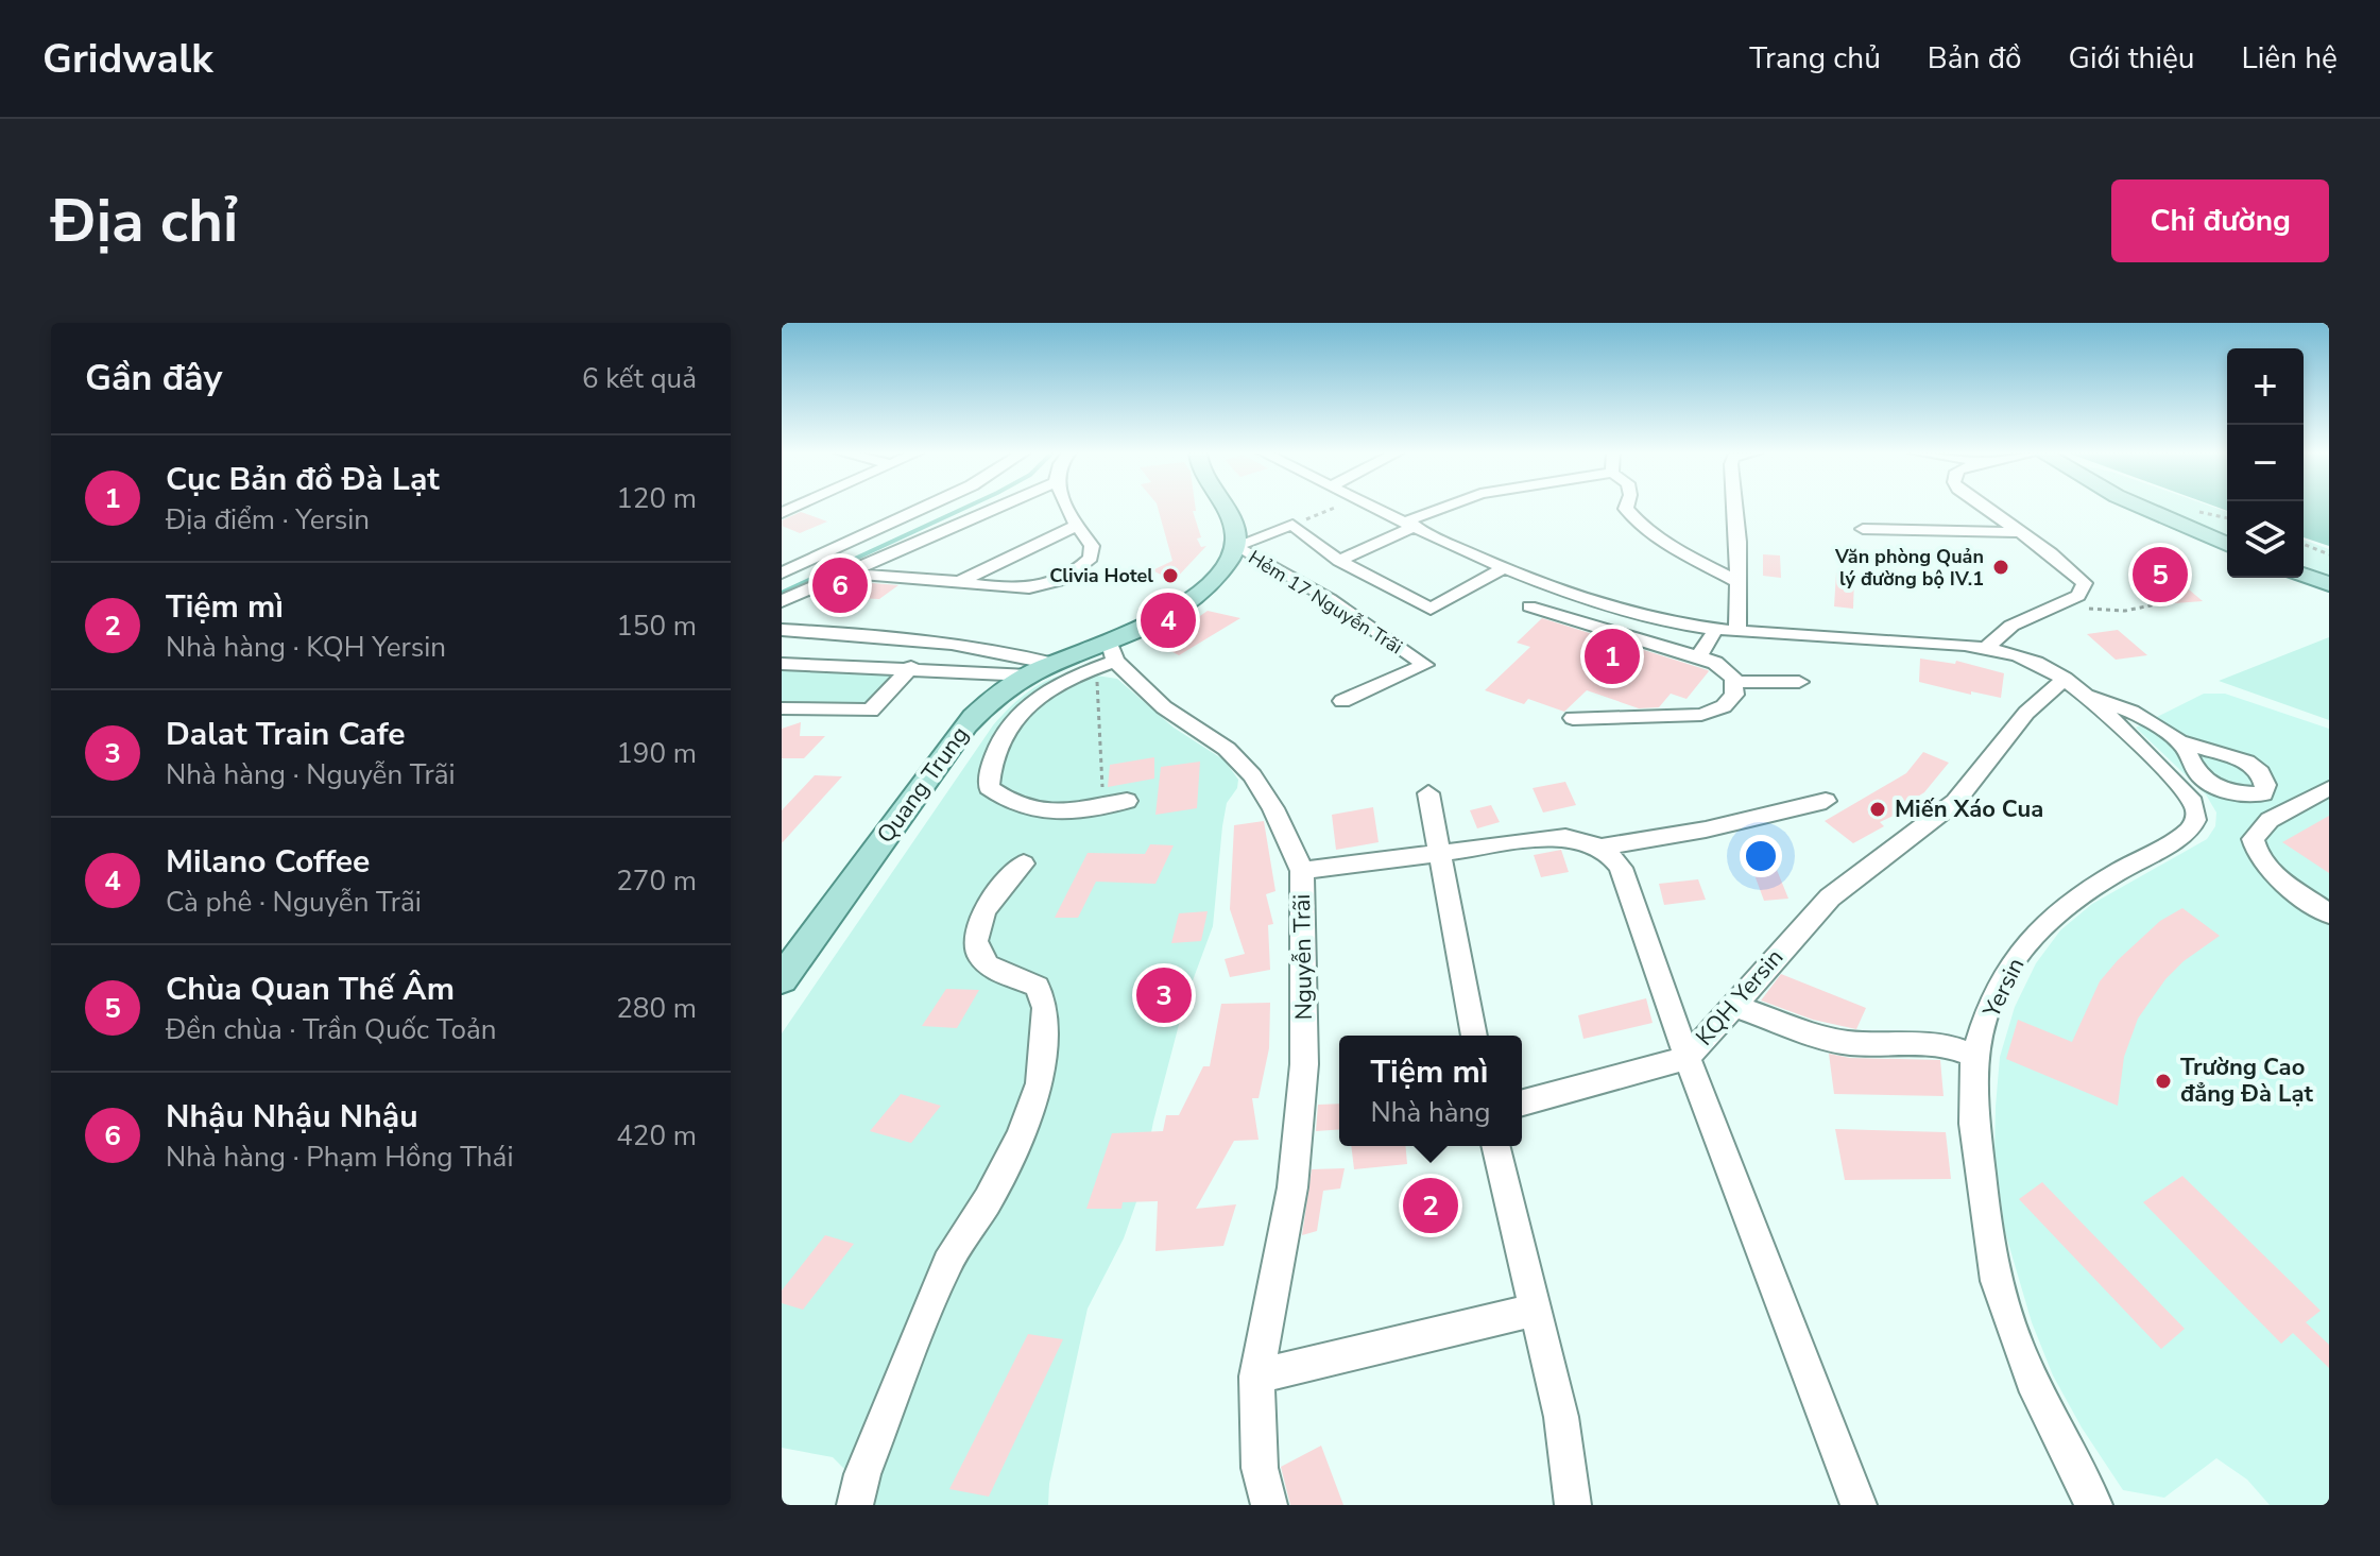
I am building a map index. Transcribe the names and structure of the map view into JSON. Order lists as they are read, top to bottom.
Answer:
{
  "streets": {
    "main road": ["Quang Trung"],
    "street": [
      "Hẻm 17 Nguyễn Trãi",
      "Nguyễn Trãi",
      "Yersin",
      "KQH Yersin"
    ]
  },
  "crossings": [
    ["Quang Trung", "Nguyễn Trãi"],
    ["Yersin", "KQH Yersin"]
  ],
  "places": [
    "Văn phòng Quản lý đường bộ IV.1",
    "Clivia Hotel",
    "Miến Xáo Cua",
    "Trường Cao đẳng Đà Lạt"
  ],
  "page": {
    "header": "Gridwalk",
    "nav": [
      "Trang chủ",
      "Bản đồ",
      "Giới thiệu",
      "Liên hệ"
    ],
    "buttons": "Chỉ đường",
    "title": "Địa chỉ",
    "heading": ["Gần đây", "6 kết quả"],
    "map_buttons": ["+", "−"],
    "list": [
      {
        "mark": "1",
        "name": "Cục Bản đồ Đà Lạt",
        "note": "Địa điểm · Yersin",
        "value": "120 m"
      },
      {
        "mark": "2",
        "name": "Tiệm mì",
        "note": "Nhà hàng · KQH Yersin",
        "value": "150 m"
      },
      {
        "mark": "3",
        "name": "Dalat Train Cafe",
        "note": "Nhà hàng · Nguyễn Trãi",
        "value": "190 m"
      },
      {
        "mark": "4",
        "name": "Milano Coffee",
        "note": "Cà phê · Nguyễn Trãi",
        "value": "270 m"
      },
      {
        "mark": "5",
        "name": "Chùa Quan Thế Âm",
        "note": "Đền chùa · Trần Quốc Toản",
        "value": "280 m"
      },
      {
        "mark": "6",
        "name": "Nhậu Nhậu Nhậu",
        "note": "Nhà hàng · Phạm Hồng Thái",
        "value": "420 m"
      }
    ],
    "pins": [
      "5",
      "6",
      "4",
      "1",
      "3",
      "2"
    ],
    "popup": ["Tiệm mì", "Nhà hàng"]
  }
}
